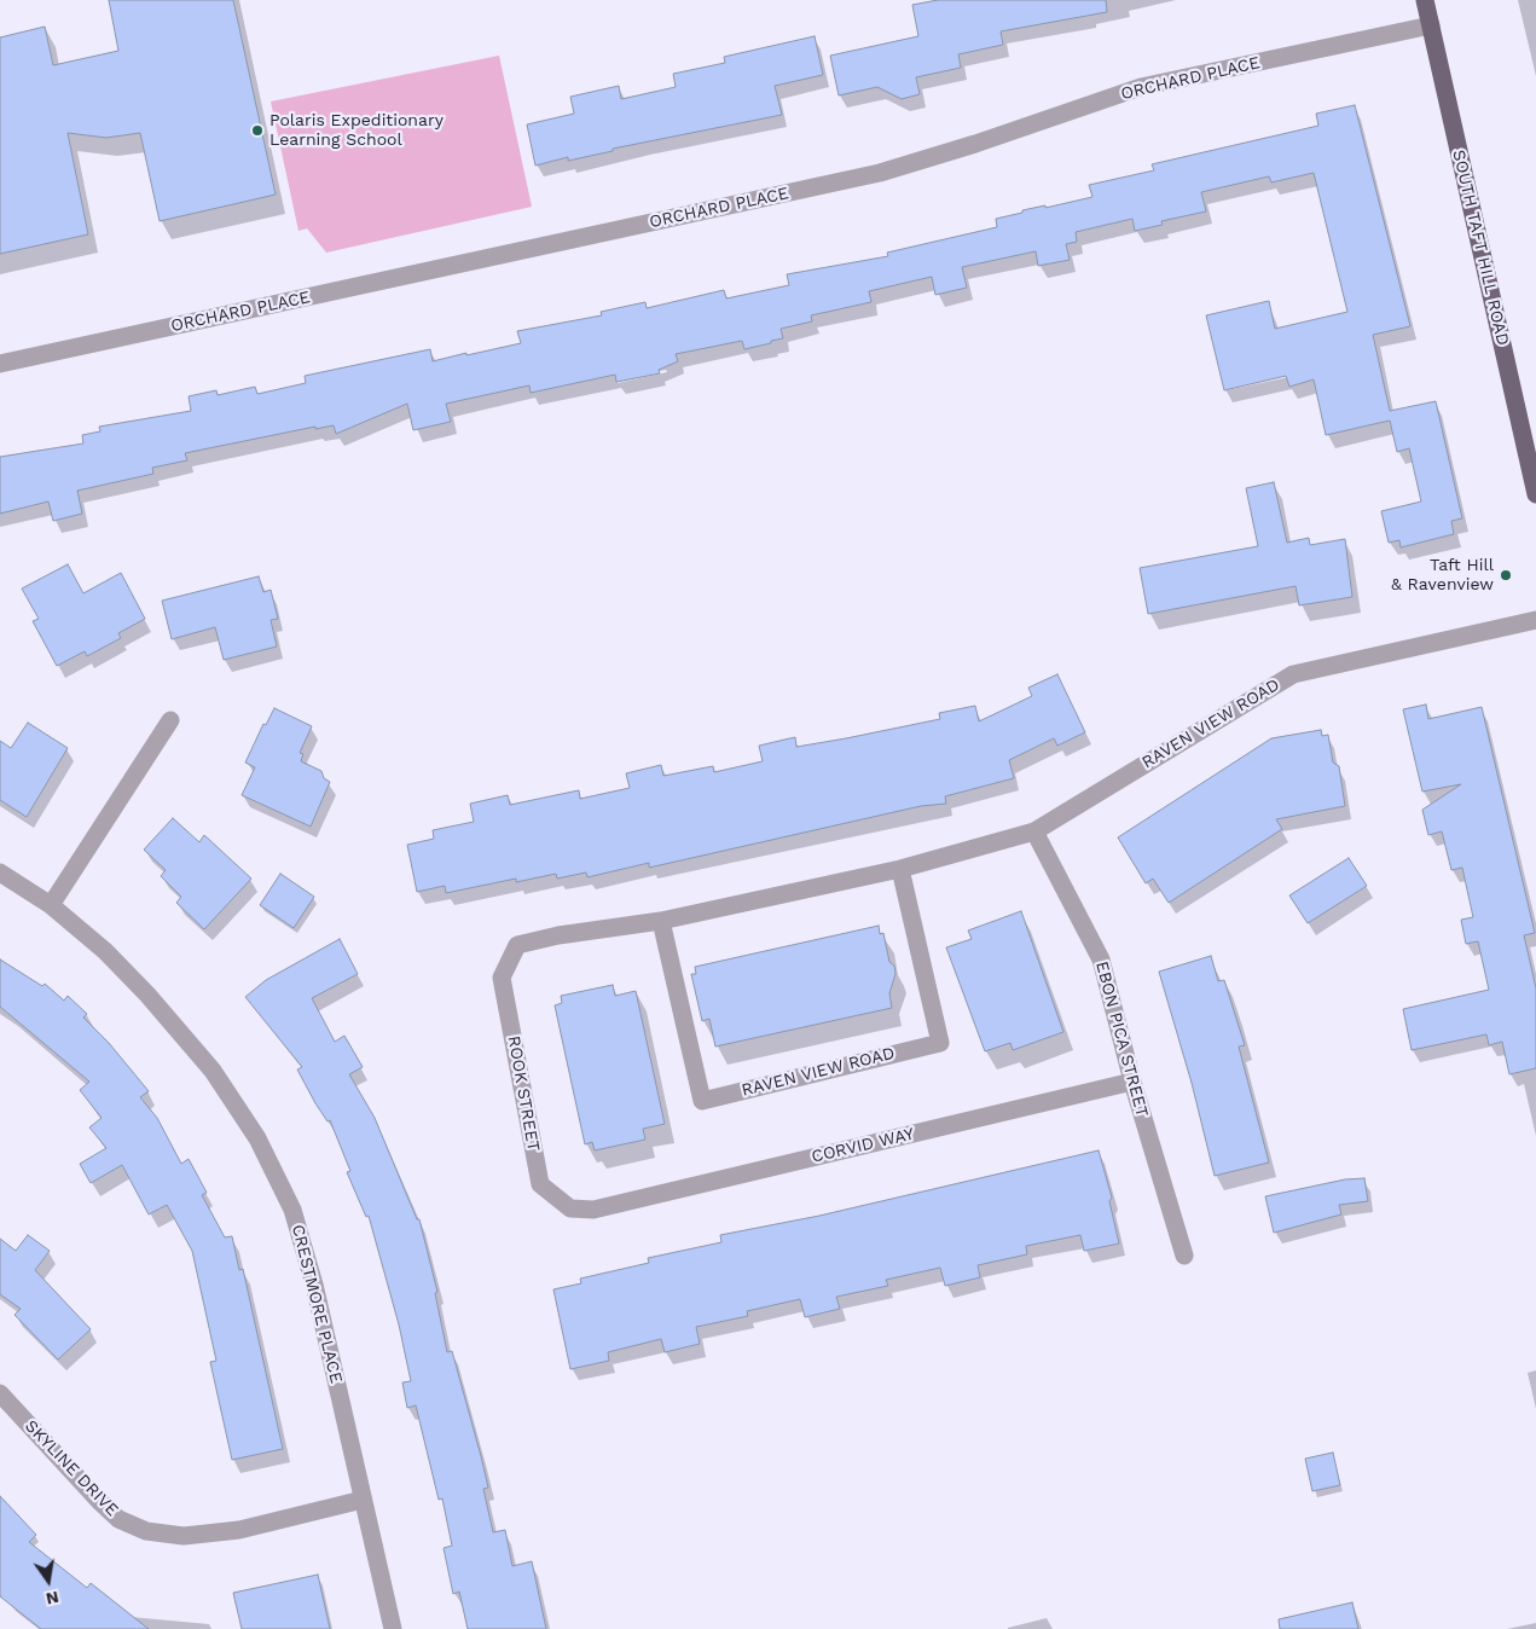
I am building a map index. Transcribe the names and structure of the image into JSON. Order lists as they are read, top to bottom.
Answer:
{
  "streets": {
    "main road": ["SOUTH TAFT HILL ROAD"],
    "street": [
      "ORCHARD PLACE",
      "RAVEN VIEW ROAD",
      "EBON PICA STREET",
      "ROOK STREET",
      "CORVID WAY",
      "CRESTMORE PLACE",
      "SKYLINE DRIVE"
    ]
  },
  "crossings": [
    ["ORCHARD PLACE", "SOUTH TAFT HILL ROAD"],
    ["RAVEN VIEW ROAD", "EBON PICA STREET"],
    ["RAVEN VIEW ROAD", "ROOK STREET"],
    ["EBON PICA STREET", "CORVID WAY"],
    ["ROOK STREET", "CORVID WAY"],
    ["CRESTMORE PLACE", "SKYLINE DRIVE"]
  ],
  "places": ["Polaris Expeditionary Learning School", "Taft Hill & Ravenview"],
  "north": "bottom"
}
